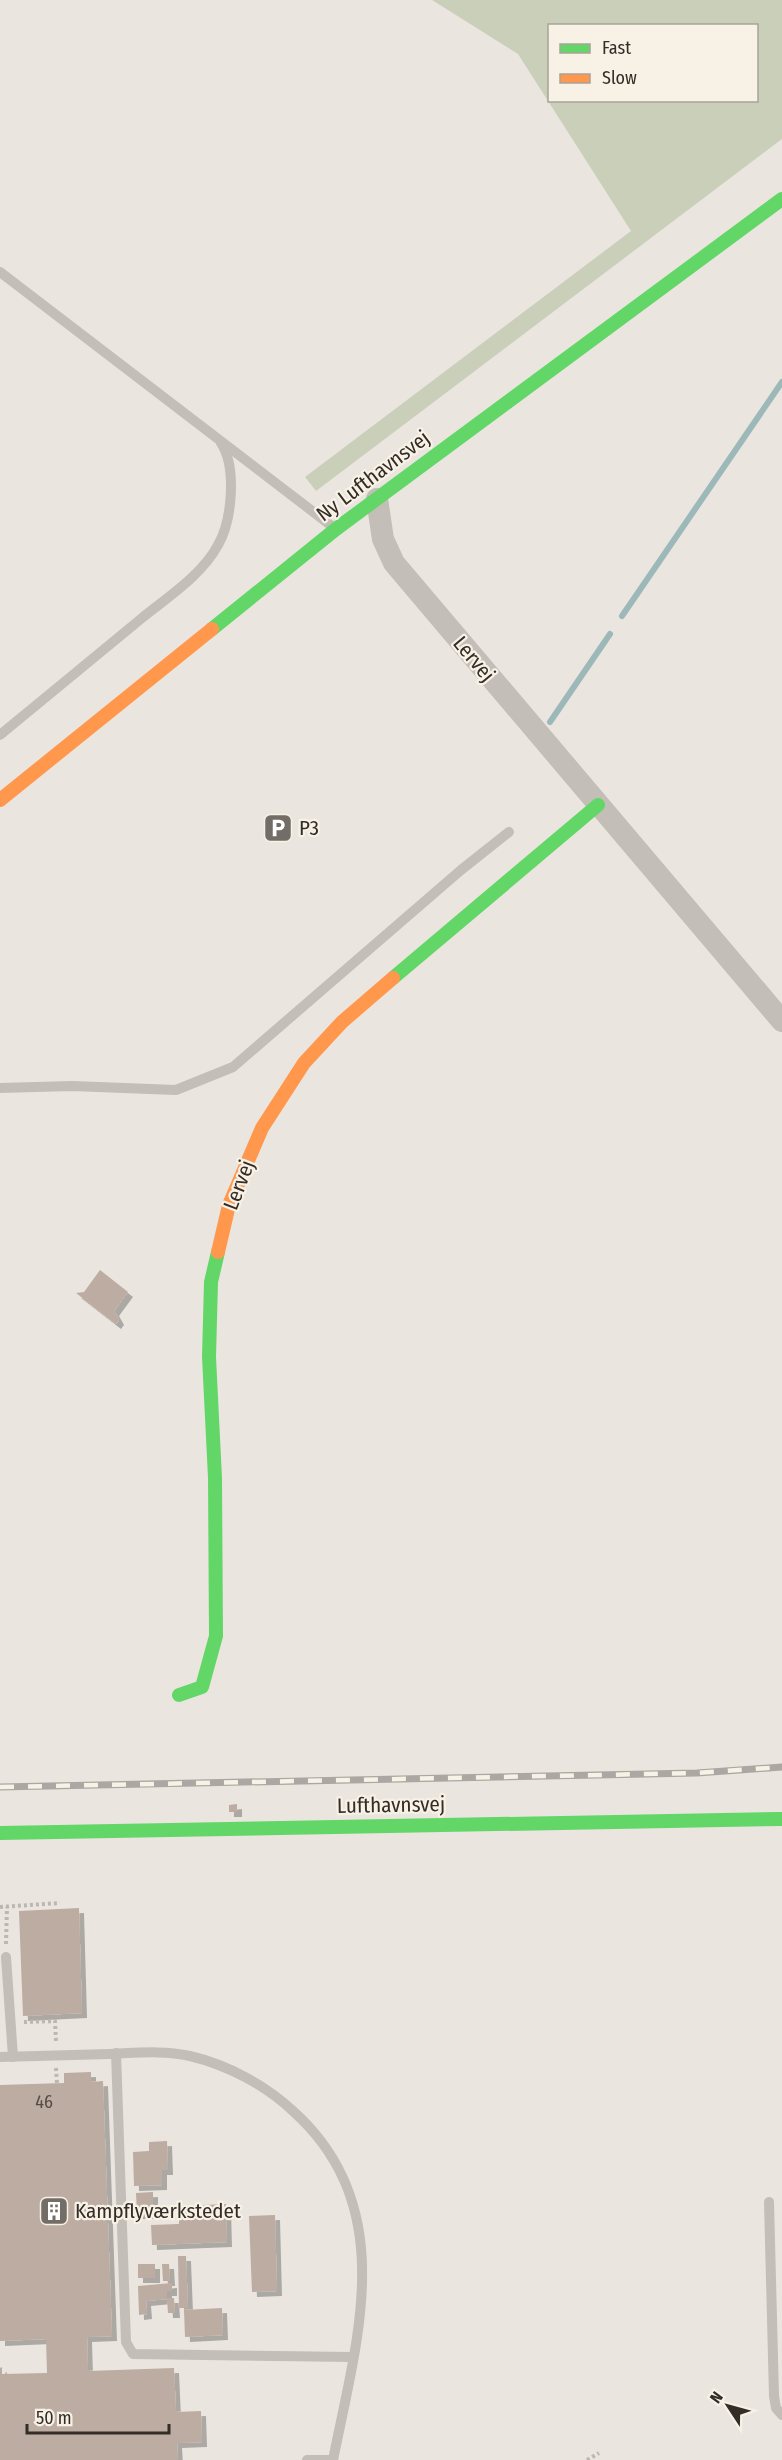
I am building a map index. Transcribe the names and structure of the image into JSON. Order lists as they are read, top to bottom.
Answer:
{
  "streets": {
    "street": ["Ny Lufthavnsvej", "Lervej", "Lufthavnsvej"]
  },
  "crossings": [
    ["Ny Lufthavnsvej", "Lervej"]
  ],
  "places": {
    "parking": ["P3"],
    "building": ["Kampflyværkstedet"]
  },
  "house_numbers": ["46"],
  "legend": ["Fast", "Slow"],
  "scale_bar": "50 m",
  "north": "top left"
}
